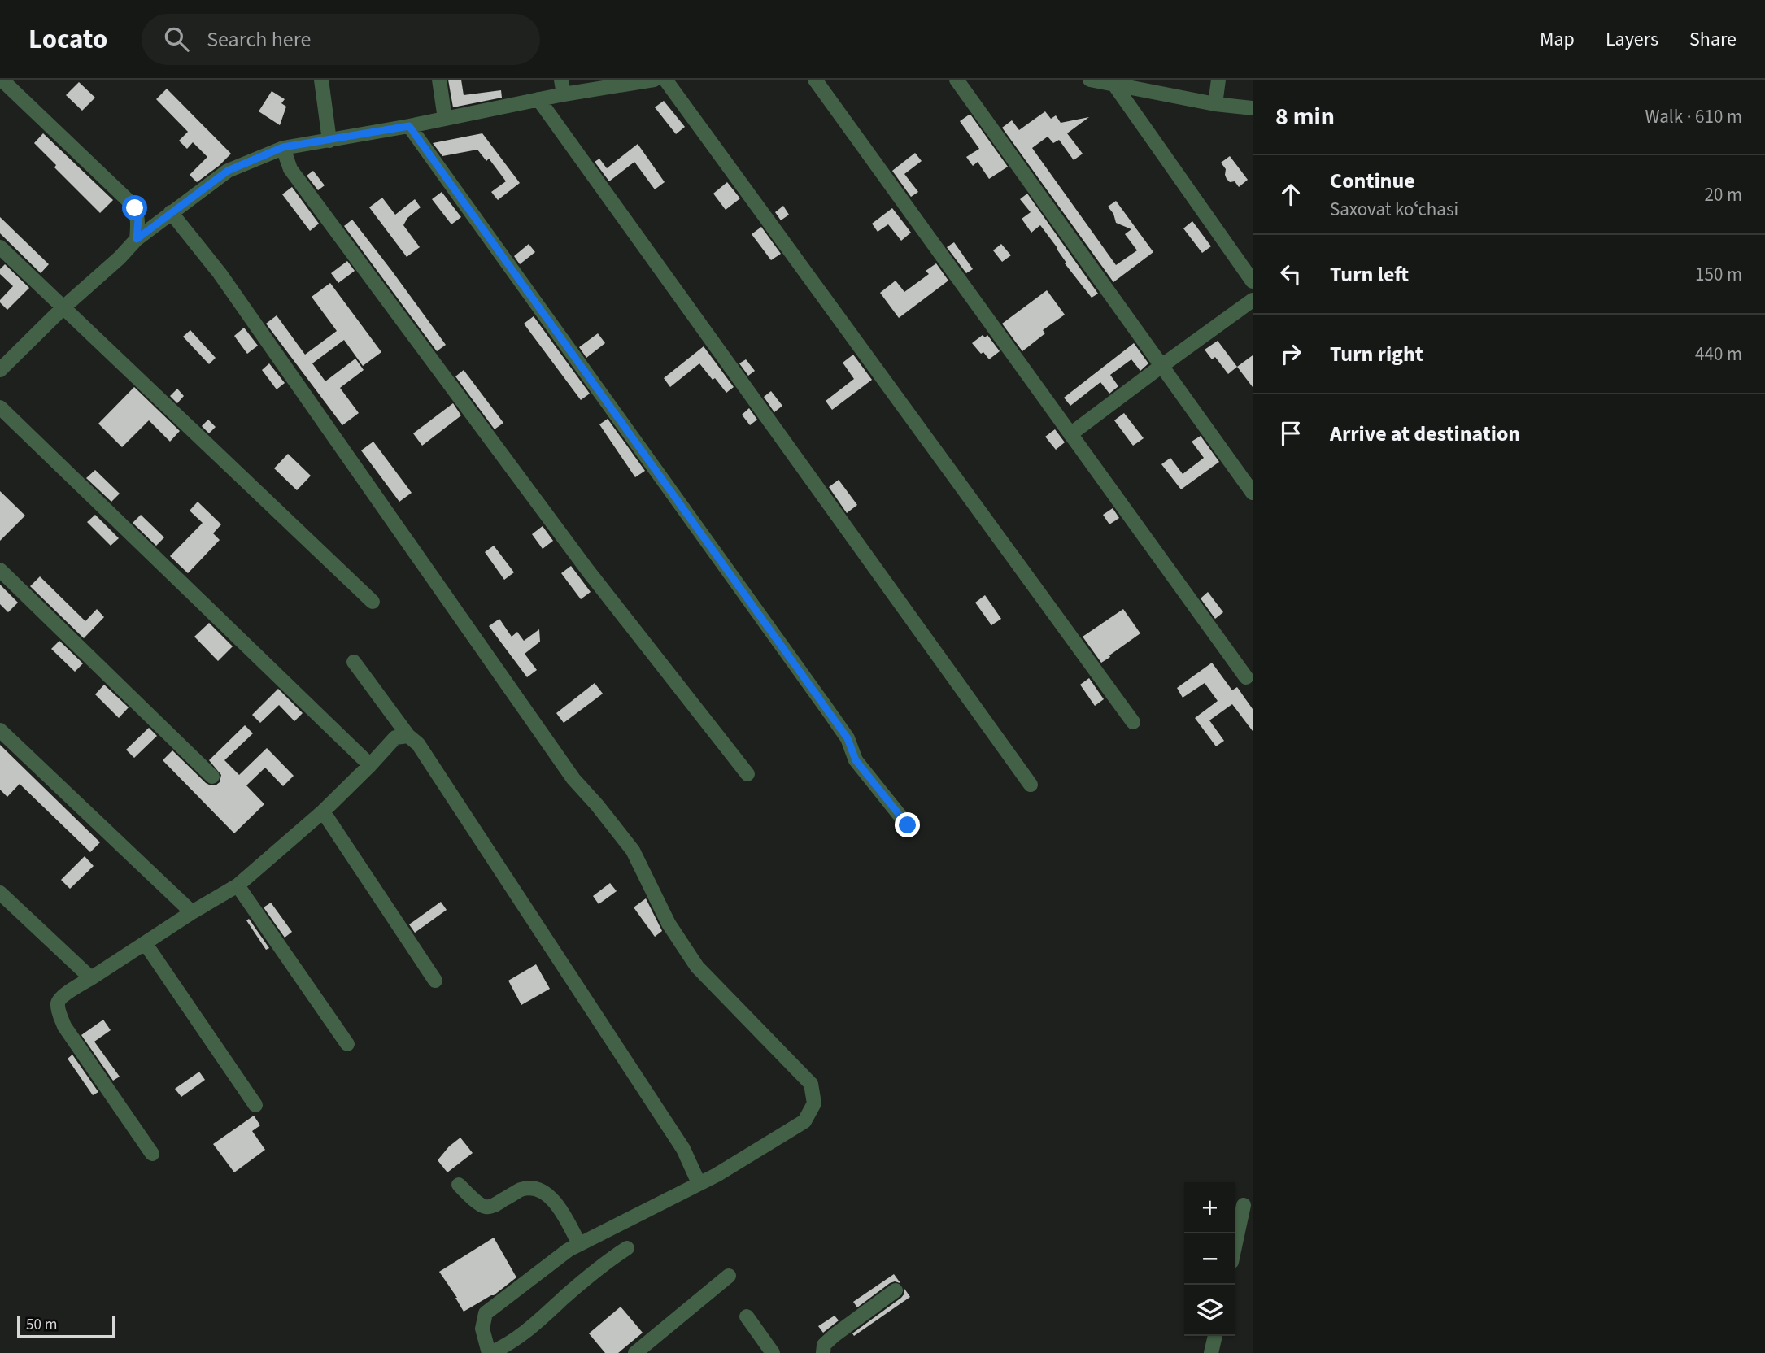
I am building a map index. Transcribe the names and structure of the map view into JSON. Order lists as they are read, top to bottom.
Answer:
{
  "scale_bar": "50 m",
  "page": {
    "header": "Locato",
    "search": "Search here",
    "nav": ["Map", "Layers", "Share"],
    "heading": ["8 min", "Walk · 610 m"],
    "list": [
      ["Continue", "Saxovat koʻchasi", "20 m"],
      ["Turn left", "150 m"],
      ["Turn right", "440 m"],
      "Arrive at destination"
    ],
    "map_buttons": ["+", "−"],
    "scale": "50 m"
  }
}
